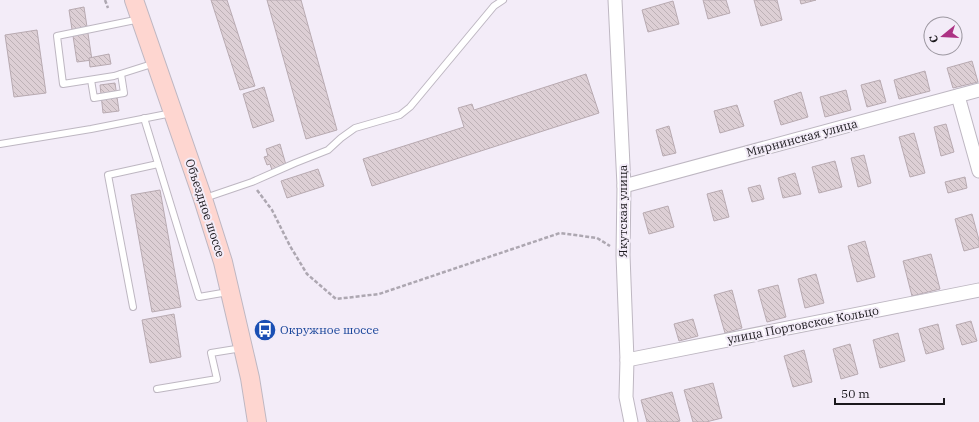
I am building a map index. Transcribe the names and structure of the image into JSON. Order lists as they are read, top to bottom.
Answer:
{
  "streets": {
    "main road": ["Объездное шоссе"],
    "street": ["Мирнинская улица", "Якутская улица", "улица Портовское Кольцо"]
  },
  "crossings": [
    ["Мирнинская улица", "Якутская улица"],
    ["Якутская улица", "улица Портовское Кольцо"]
  ],
  "places": {
    "bus stop": ["Окружное шоссе"]
  },
  "scale_bar": "50 m",
  "north": "left"
}
